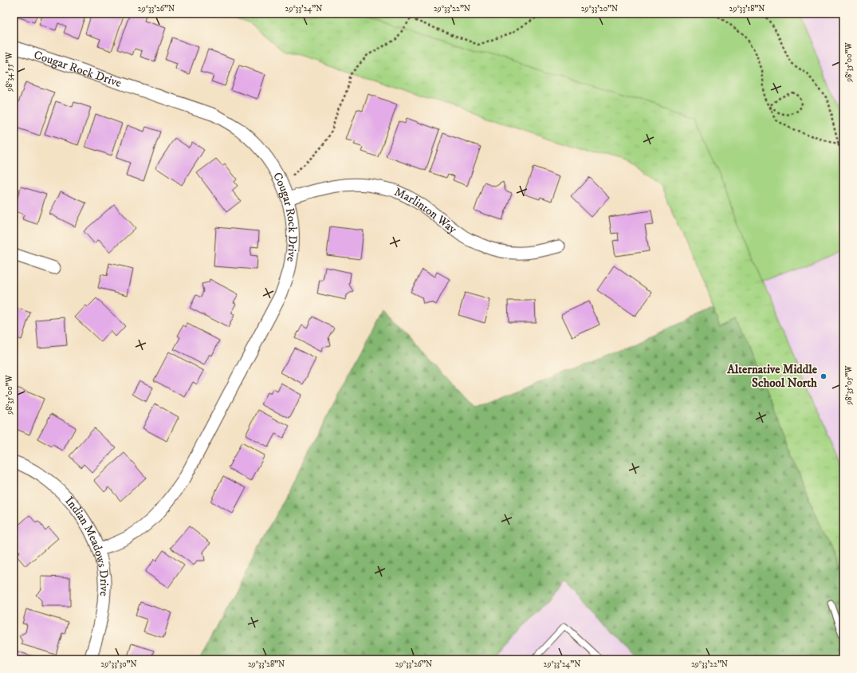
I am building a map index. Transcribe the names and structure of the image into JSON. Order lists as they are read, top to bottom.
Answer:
{
  "streets": {
    "street": ["Cougar Rock Drive", "Marlinton Way", "Indian Meadows Drive"]
  },
  "crossings": [
    ["Cougar Rock Drive", "Marlinton Way"],
    ["Cougar Rock Drive", "Indian Meadows Drive"]
  ],
  "places": ["Alternative Middle School North"],
  "coordinates": [
    "29°33'26\"N",
    "29°33'24\"N",
    "29°33'22\"N",
    "29°33'20\"N",
    "29°33'18\"N",
    "98°35'00\"W",
    "98°34'55\"W",
    "98°35'05\"W",
    "29°33'30\"N",
    "29°33'28\"N"
  ]
}
